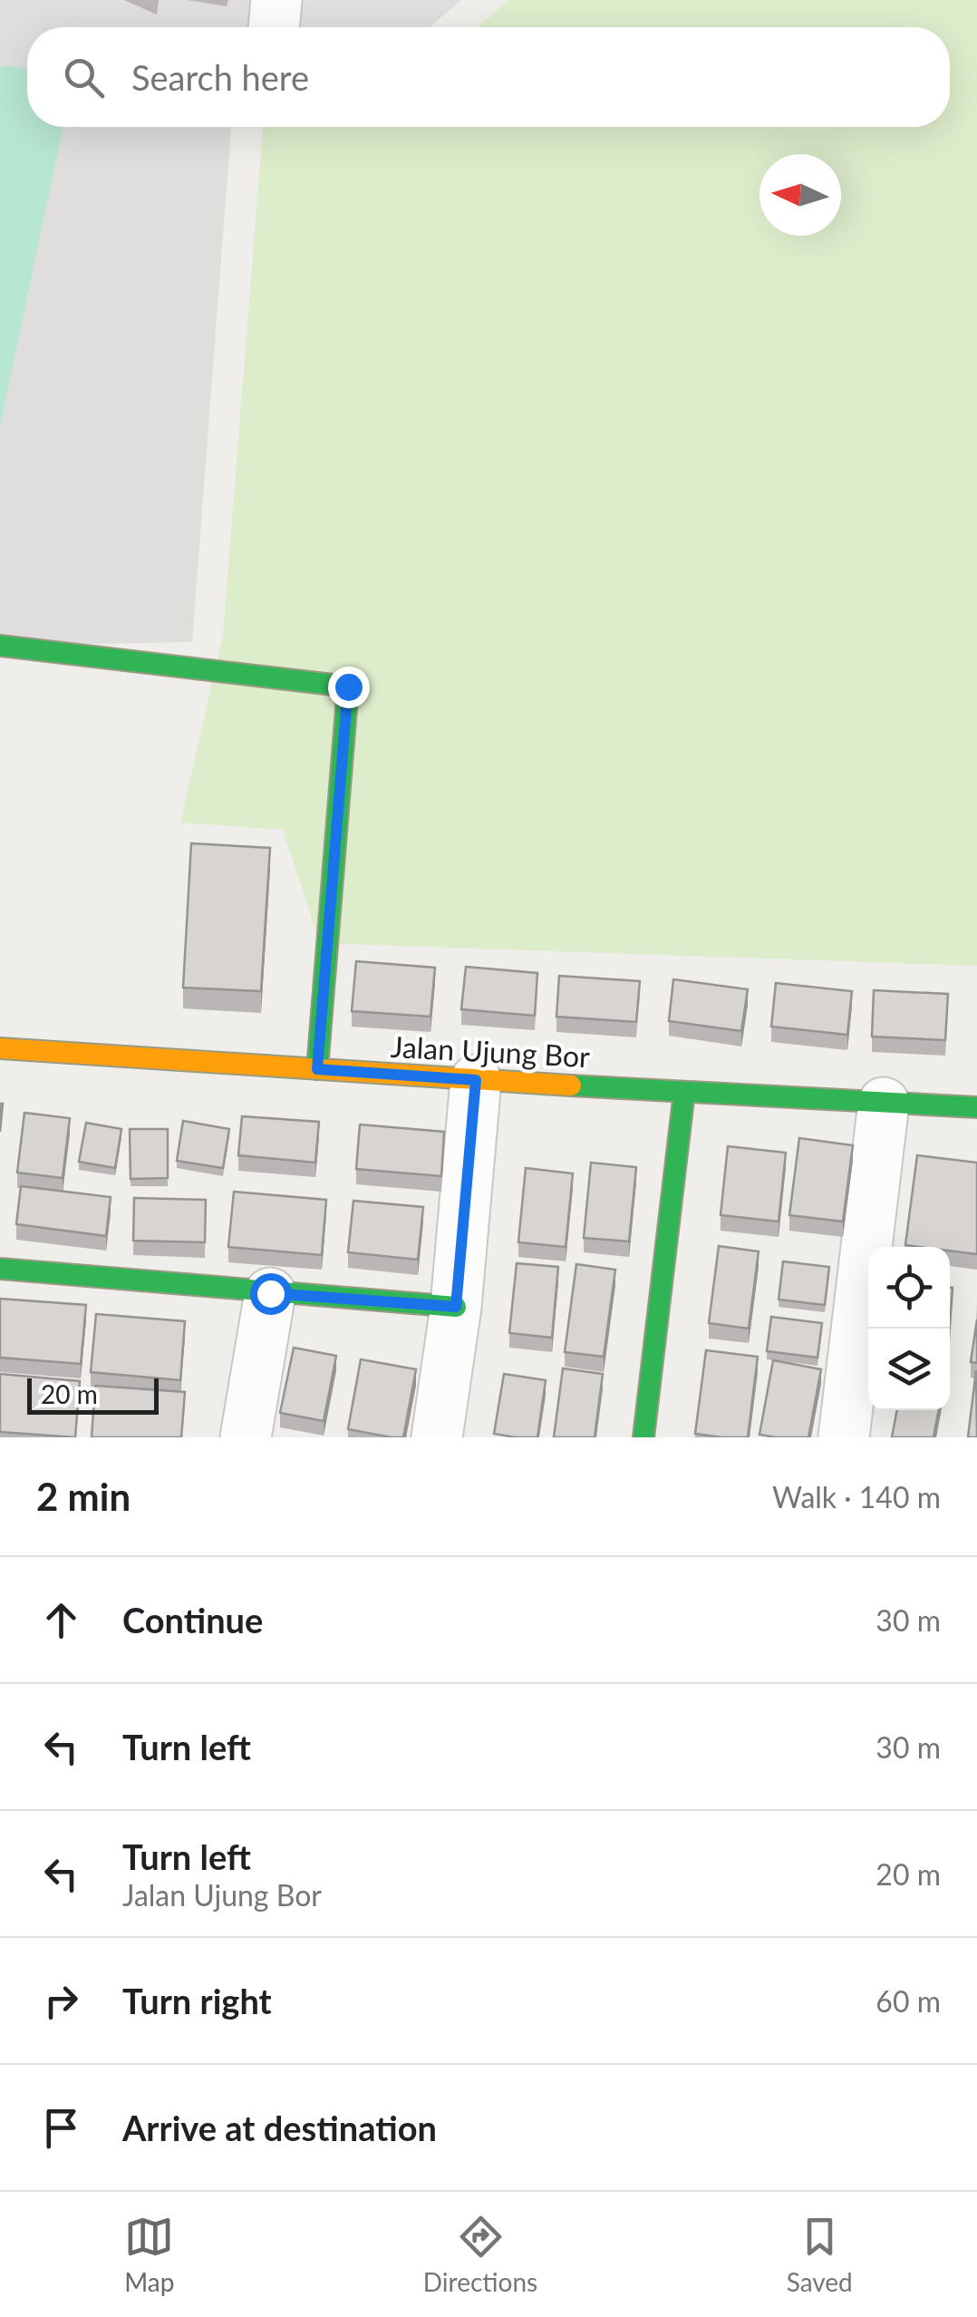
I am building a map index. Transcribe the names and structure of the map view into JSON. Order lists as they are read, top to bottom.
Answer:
{
  "streets": {
    "street": ["Jalan Ujung Bor"]
  },
  "scale_bar": "20 m",
  "north": "left",
  "page": {
    "search": "Search here",
    "scale": "20 m",
    "heading": ["2 min", "Walk · 140 m"],
    "list": [
      ["Continue", "30 m"],
      ["Turn left", "30 m"],
      ["Turn left", "Jalan Ujung Bor", "20 m"],
      ["Turn right", "60 m"],
      "Arrive at destination"
    ],
    "nav": ["Map", "Directions", "Saved"]
  }
}
